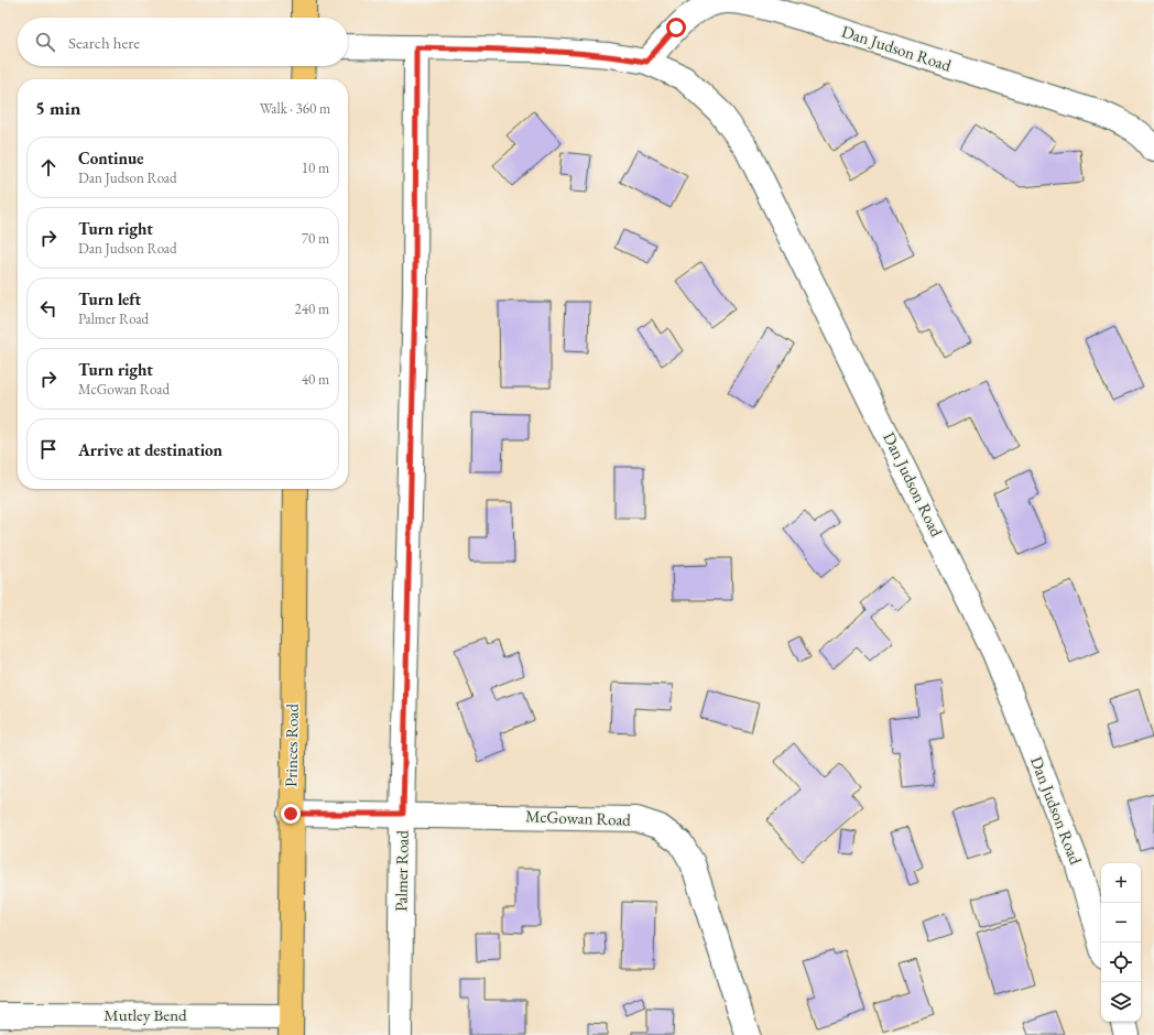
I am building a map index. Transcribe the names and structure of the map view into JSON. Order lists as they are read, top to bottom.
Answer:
{
  "streets": {
    "main road": ["Princes Road"],
    "street": [
      "Dan Judson Road",
      "McGowan Road",
      "Palmer Road",
      "Mutley Bend"
    ]
  },
  "crossings": [
    ["Dan Judson Road", "Palmer Road"],
    ["Princes Road", "McGowan Road"],
    ["Princes Road", "Mutley Bend"],
    ["McGowan Road", "Palmer Road"]
  ],
  "page": {
    "search": "Search here",
    "heading": ["5 min", "Walk · 360 m"],
    "list": [
      ["Continue", "Dan Judson Road", "10 m"],
      ["Turn right", "Dan Judson Road", "70 m"],
      ["Turn left", "Palmer Road", "240 m"],
      ["Turn right", "McGowan Road", "40 m"],
      "Arrive at destination"
    ],
    "map_buttons": ["+", "−"]
  }
}
